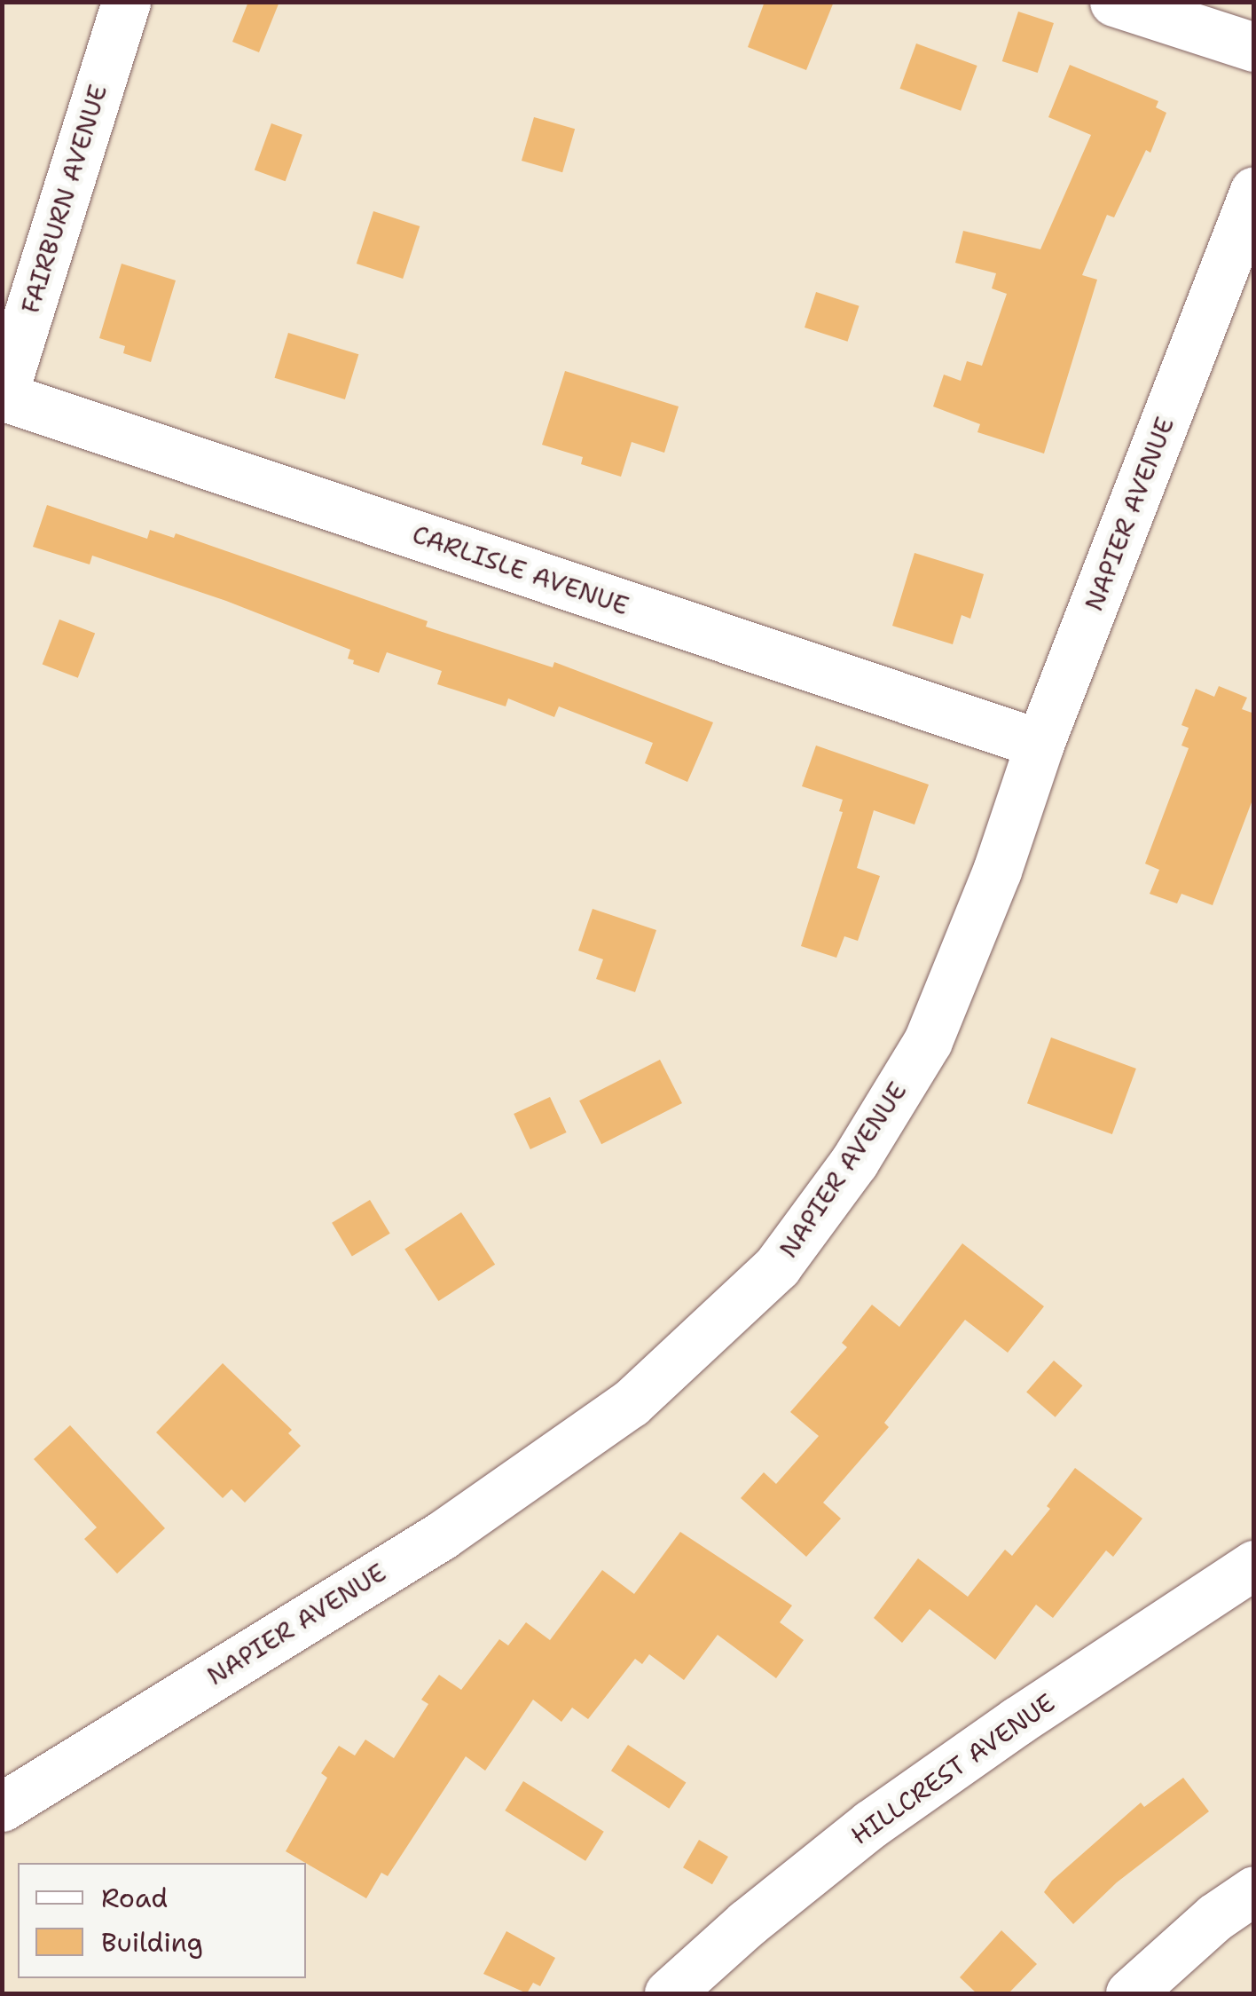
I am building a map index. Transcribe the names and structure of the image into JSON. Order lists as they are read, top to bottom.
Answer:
{
  "streets": {
    "street": [
      "FAIRBURN AVENUE",
      "NAPIER AVENUE",
      "CARLISLE AVENUE",
      "HILLCREST AVENUE"
    ]
  },
  "crossings": [
    ["FAIRBURN AVENUE", "CARLISLE AVENUE"],
    ["NAPIER AVENUE", "CARLISLE AVENUE"]
  ],
  "legend": ["Road", "Building"]
}
